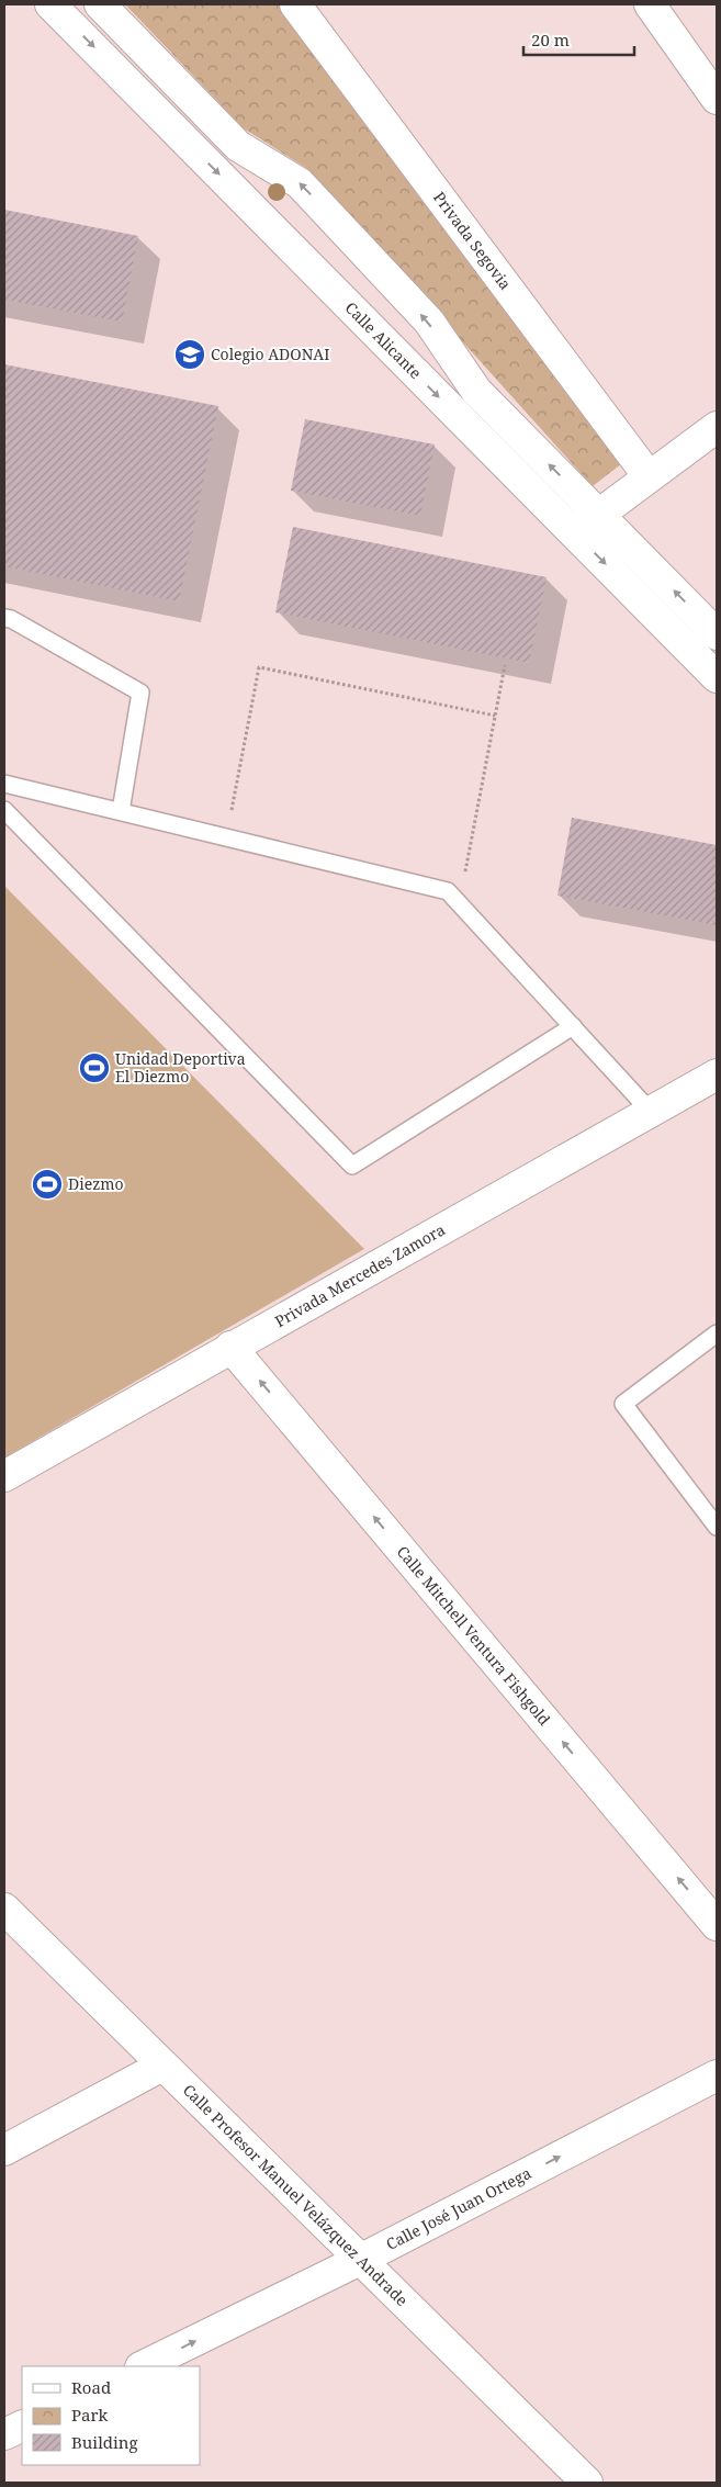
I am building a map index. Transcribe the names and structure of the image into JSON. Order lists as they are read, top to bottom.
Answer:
{
  "streets": {
    "street": [
      "Privada Segovia",
      "Calle Alicante",
      "Privada Mercedes Zamora",
      "Calle Mitchell Ventura Fishgold",
      "Calle Profesor Manuel Velázquez Andrade",
      "Calle José Juan Ortega"
    ]
  },
  "crossings": [
    ["Privada Mercedes Zamora", "Calle Mitchell Ventura Fishgold"],
    ["Calle Profesor Manuel Velázquez Andrade", "Calle José Juan Ortega"]
  ],
  "one_way": ["Calle Mitchell Ventura Fishgold", "Calle José Juan Ortega"],
  "places": {
    "school or university": ["Colegio ADONAI"],
    "sports": ["Unidad Deportiva El Diezmo", "Diezmo"]
  },
  "legend": ["Road", "Park", "Building"],
  "scale_bar": "20 m"
}
